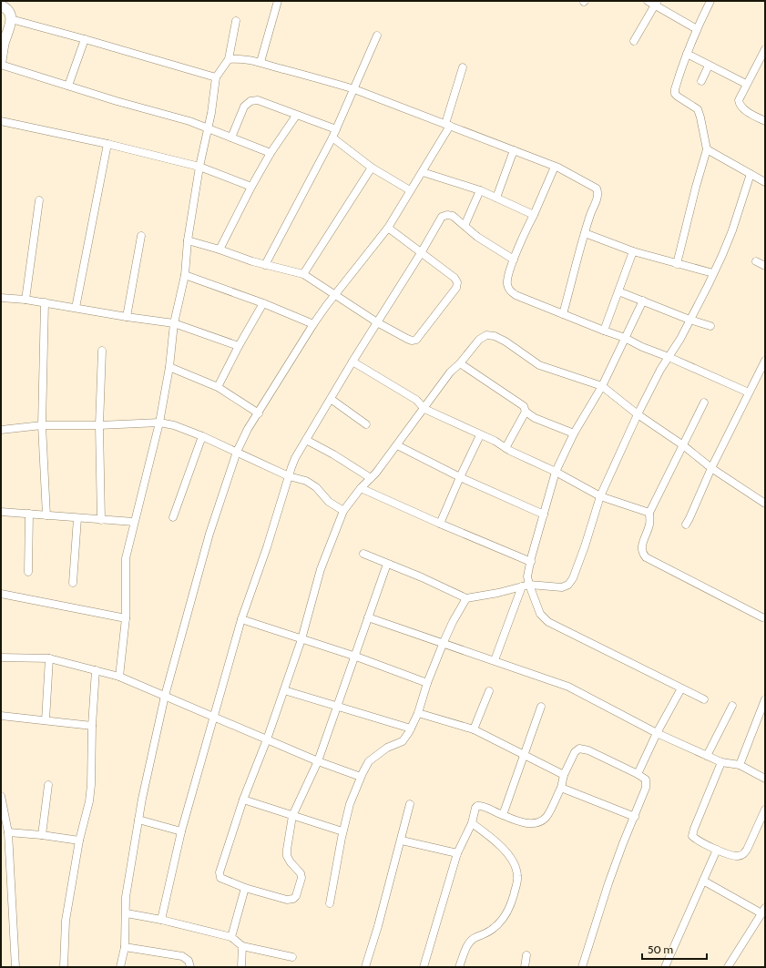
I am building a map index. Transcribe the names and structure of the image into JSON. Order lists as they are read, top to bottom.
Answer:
{
  "scale_bar": "50 m"
}
